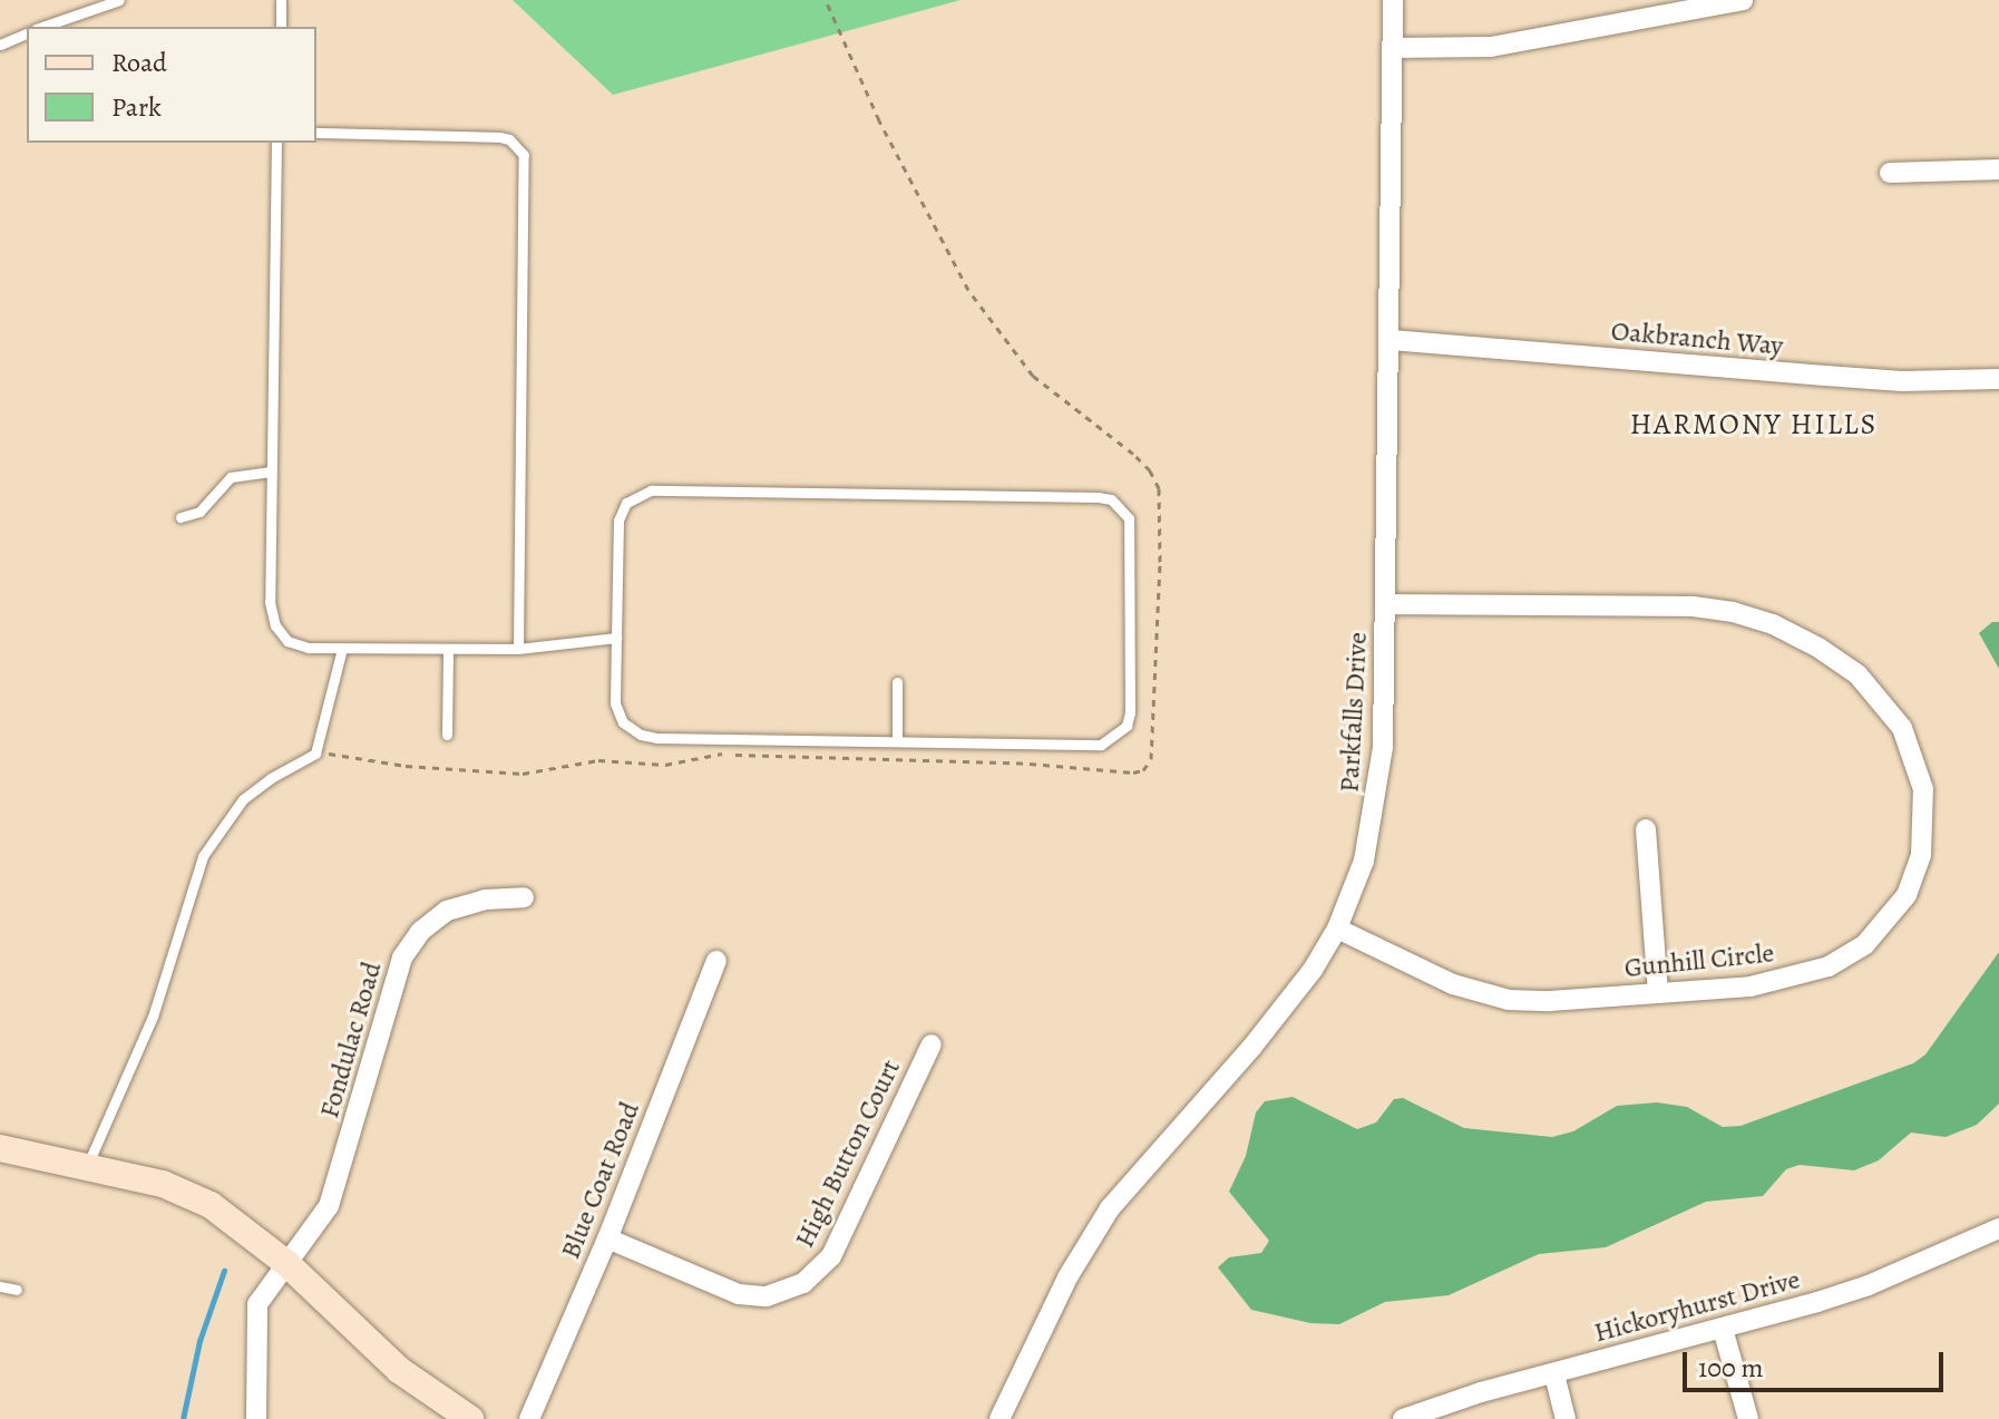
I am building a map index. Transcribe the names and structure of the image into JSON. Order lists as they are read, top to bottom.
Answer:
{
  "streets": {
    "street": [
      "Oakbranch Way",
      "Parkfalls Drive",
      "Gunhill Circle",
      "Fondulac Road",
      "High Button Court",
      "Blue Coat Road",
      "Hickoryhurst Drive"
    ]
  },
  "crossings": [
    ["Oakbranch Way", "Parkfalls Drive"],
    ["Parkfalls Drive", "Gunhill Circle"],
    ["High Button Court", "Blue Coat Road"]
  ],
  "districts": ["HARMONY HILLS"],
  "legend": ["Road", "Park"],
  "scale_bar": "100 m"
}
